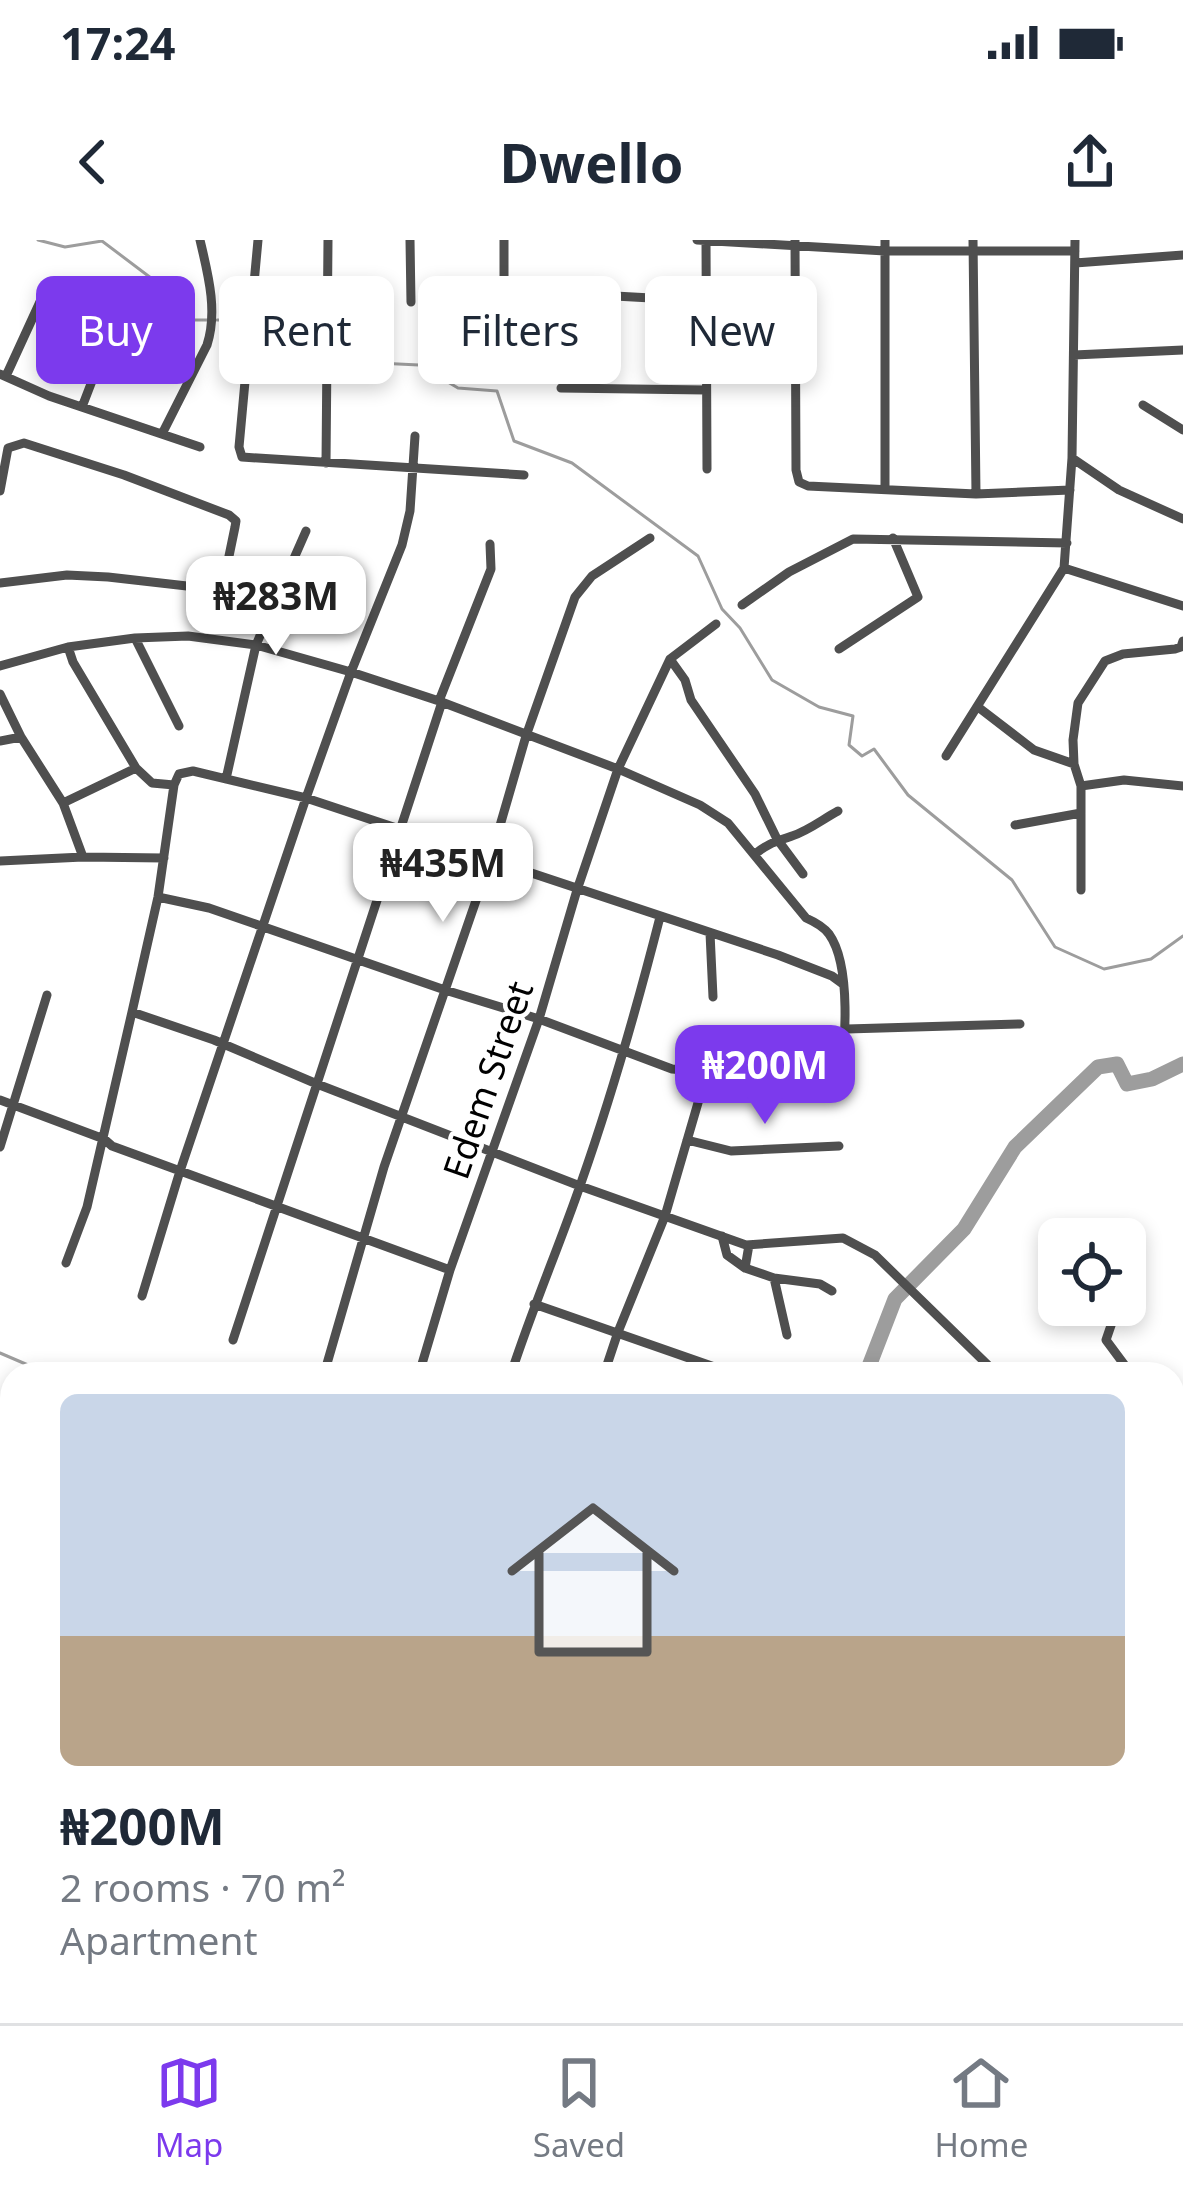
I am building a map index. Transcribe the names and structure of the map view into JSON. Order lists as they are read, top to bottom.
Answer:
{
  "streets": {
    "street": ["Edem Street"]
  },
  "page": {
    "status": "17:24",
    "header": "Dwello",
    "chip": [
      "Buy",
      "Rent",
      "Filters",
      "New"
    ],
    "price": ["₦283M", "₦435M", "₦200M"],
    "list": [
      {
        "name": "₦200M",
        "note": "2 rooms · 70 m² · Apartment"
      }
    ],
    "tabs": ["Map", "Saved", "Home"]
  }
}
